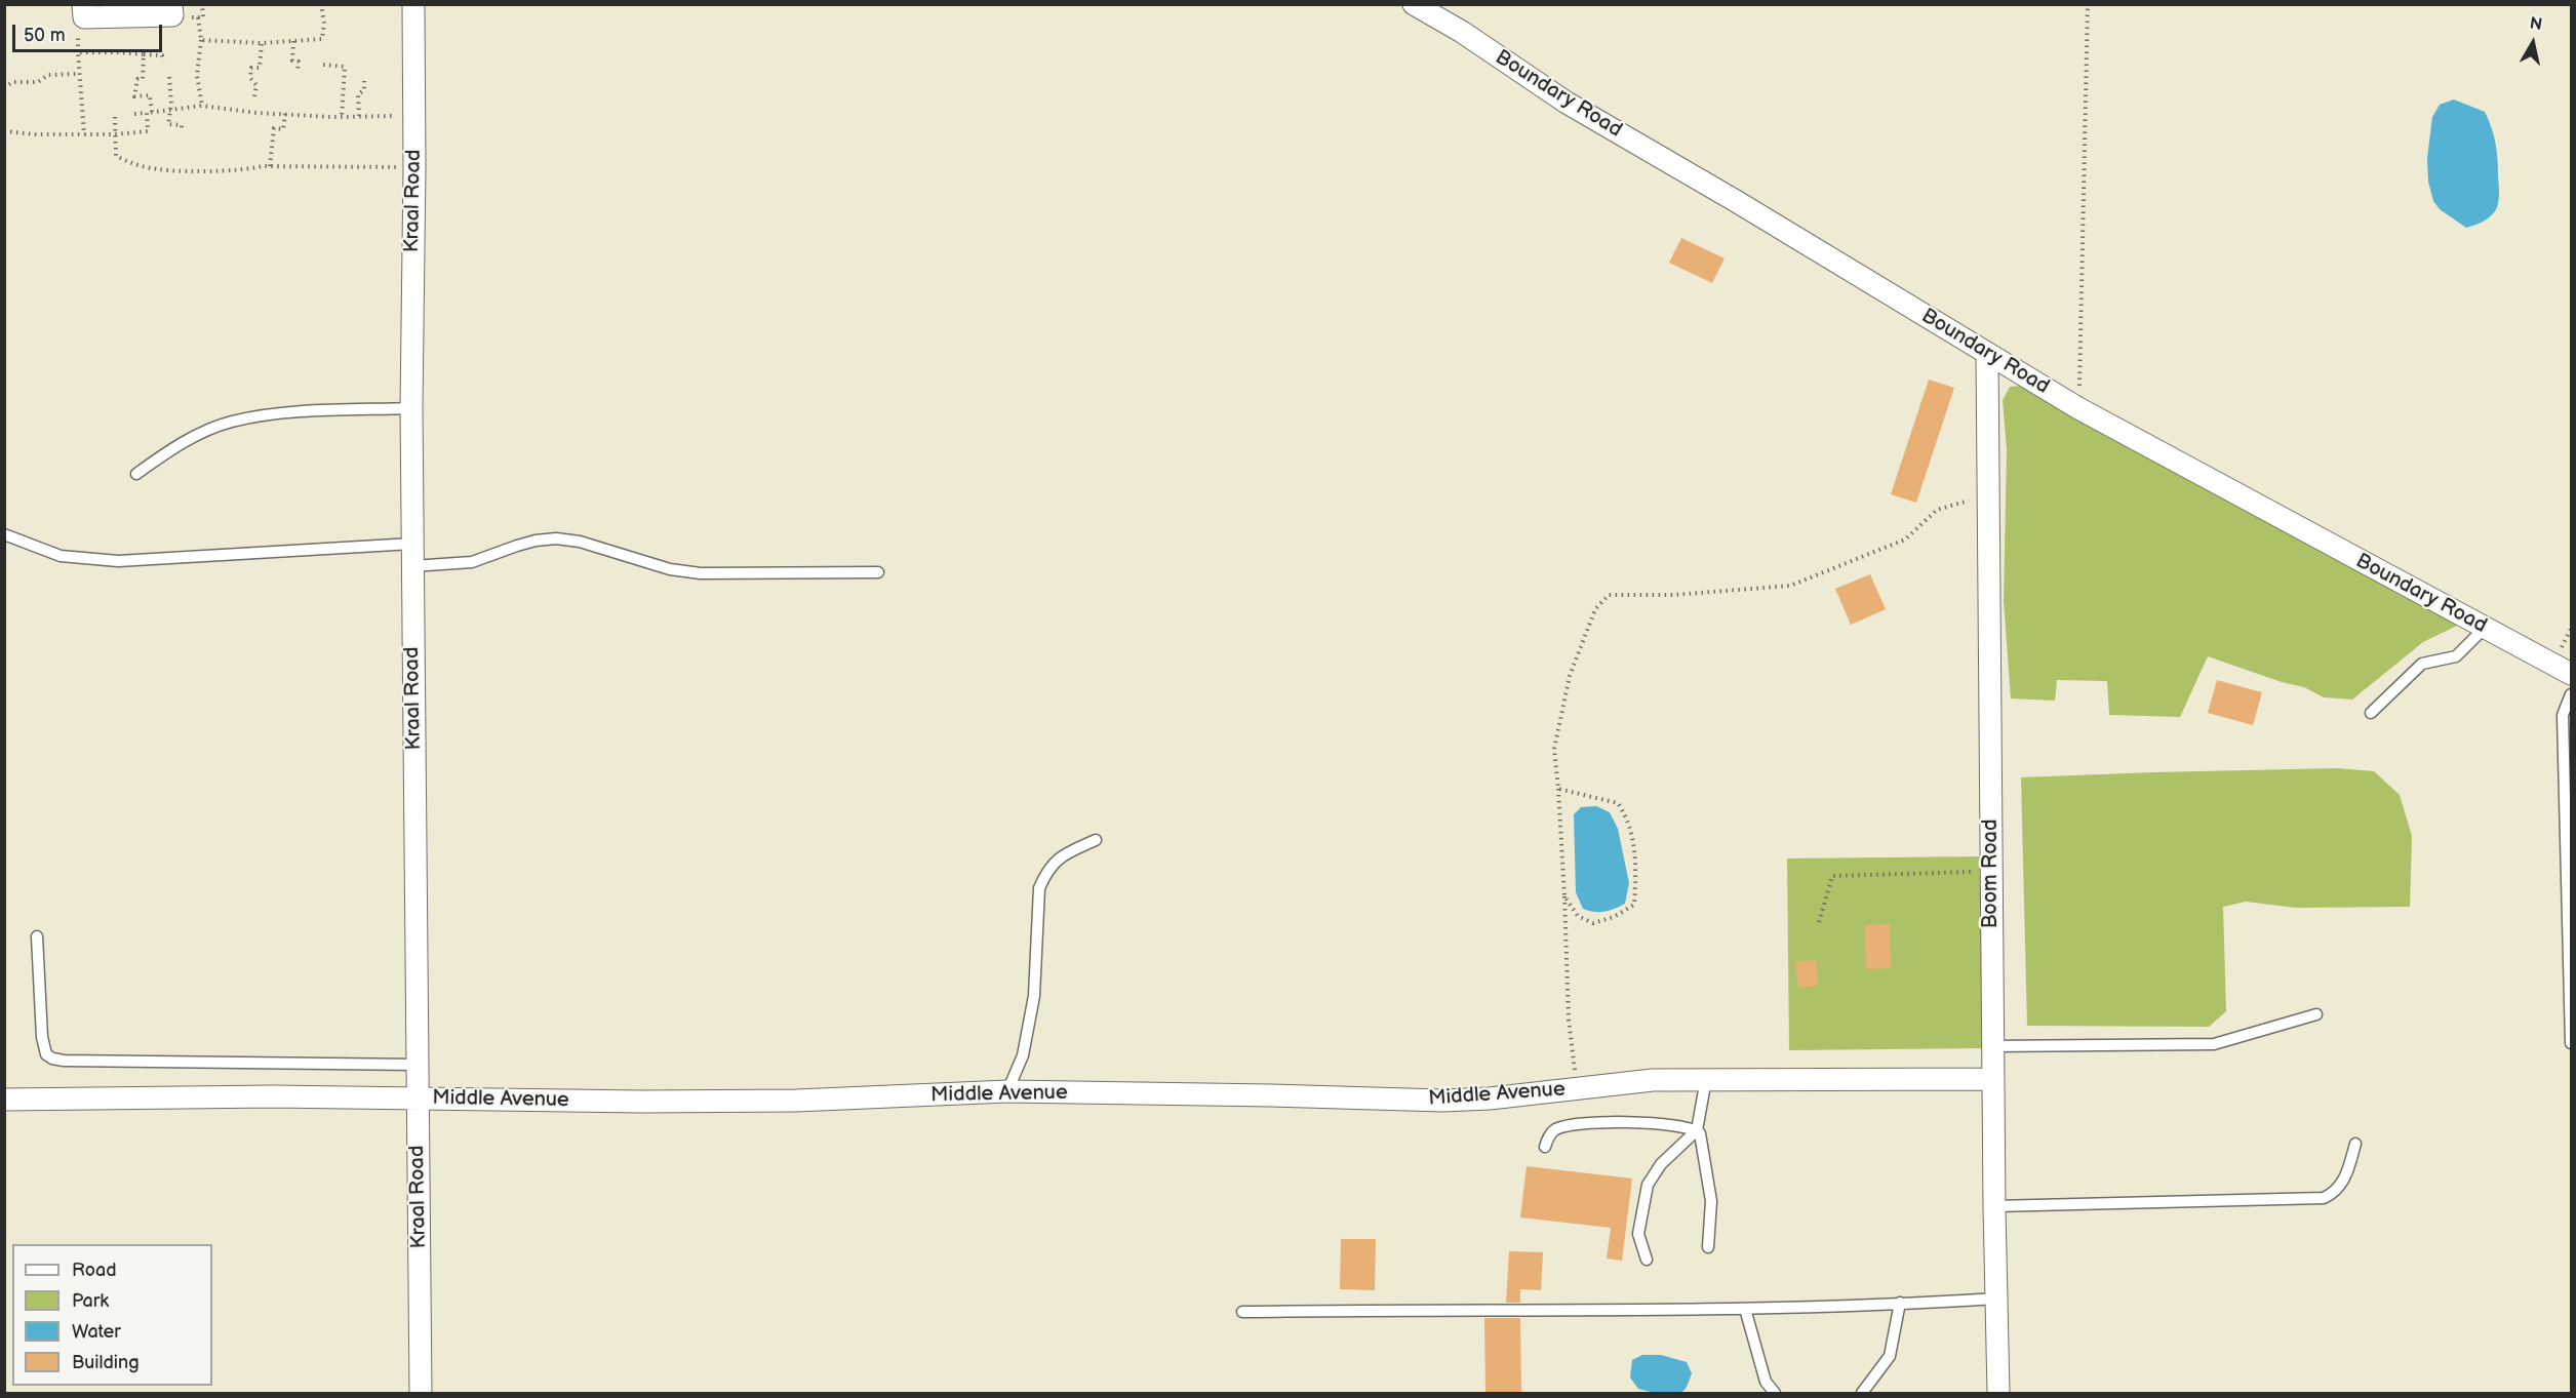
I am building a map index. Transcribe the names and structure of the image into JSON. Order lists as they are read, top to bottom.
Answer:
{
  "streets": {
    "street": [
      "Boundary Road",
      "Kraal Road",
      "Boom Road",
      "Middle Avenue"
    ]
  },
  "crossings": [
    ["Boundary Road", "Boom Road"],
    ["Kraal Road", "Middle Avenue"],
    ["Boom Road", "Middle Avenue"]
  ],
  "legend": [
    "Road",
    "Park",
    "Water",
    "Building"
  ],
  "scale_bar": "50 m",
  "north": "top"
}
